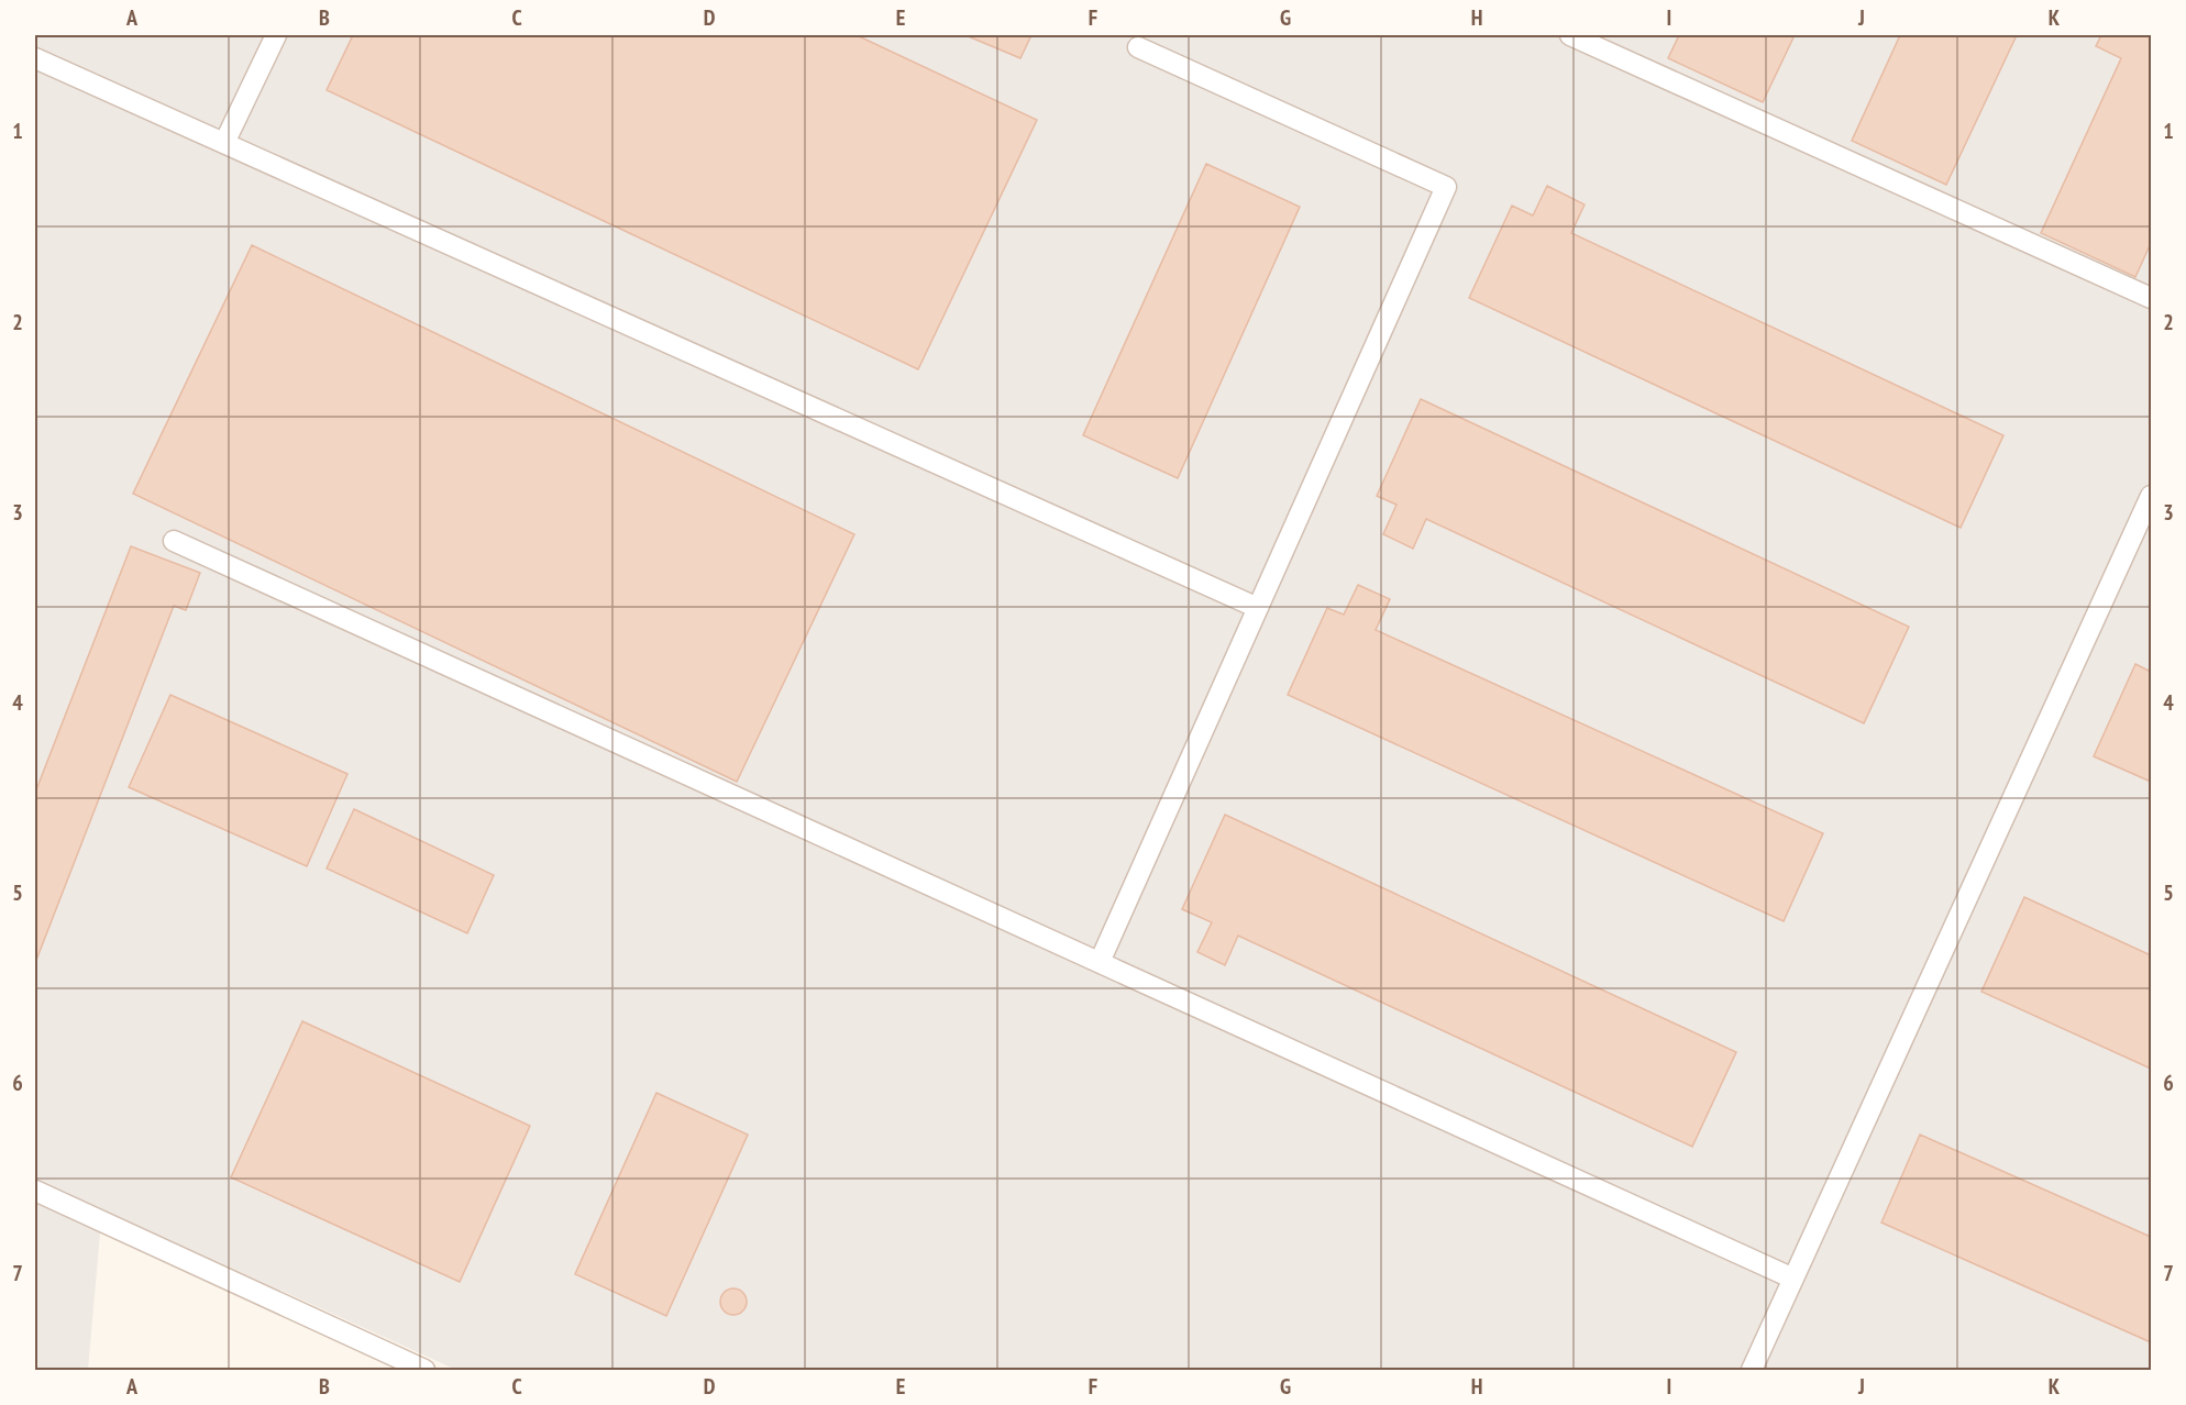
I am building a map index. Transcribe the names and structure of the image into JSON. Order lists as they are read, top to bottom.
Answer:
{
  "grid": {
    "columns": [
      "A",
      "B",
      "C",
      "D",
      "E",
      "F",
      "G",
      "H",
      "I",
      "J",
      "K"
    ],
    "rows": [
      "1",
      "2",
      "3",
      "4",
      "5",
      "6",
      "7"
    ]
  }
}
